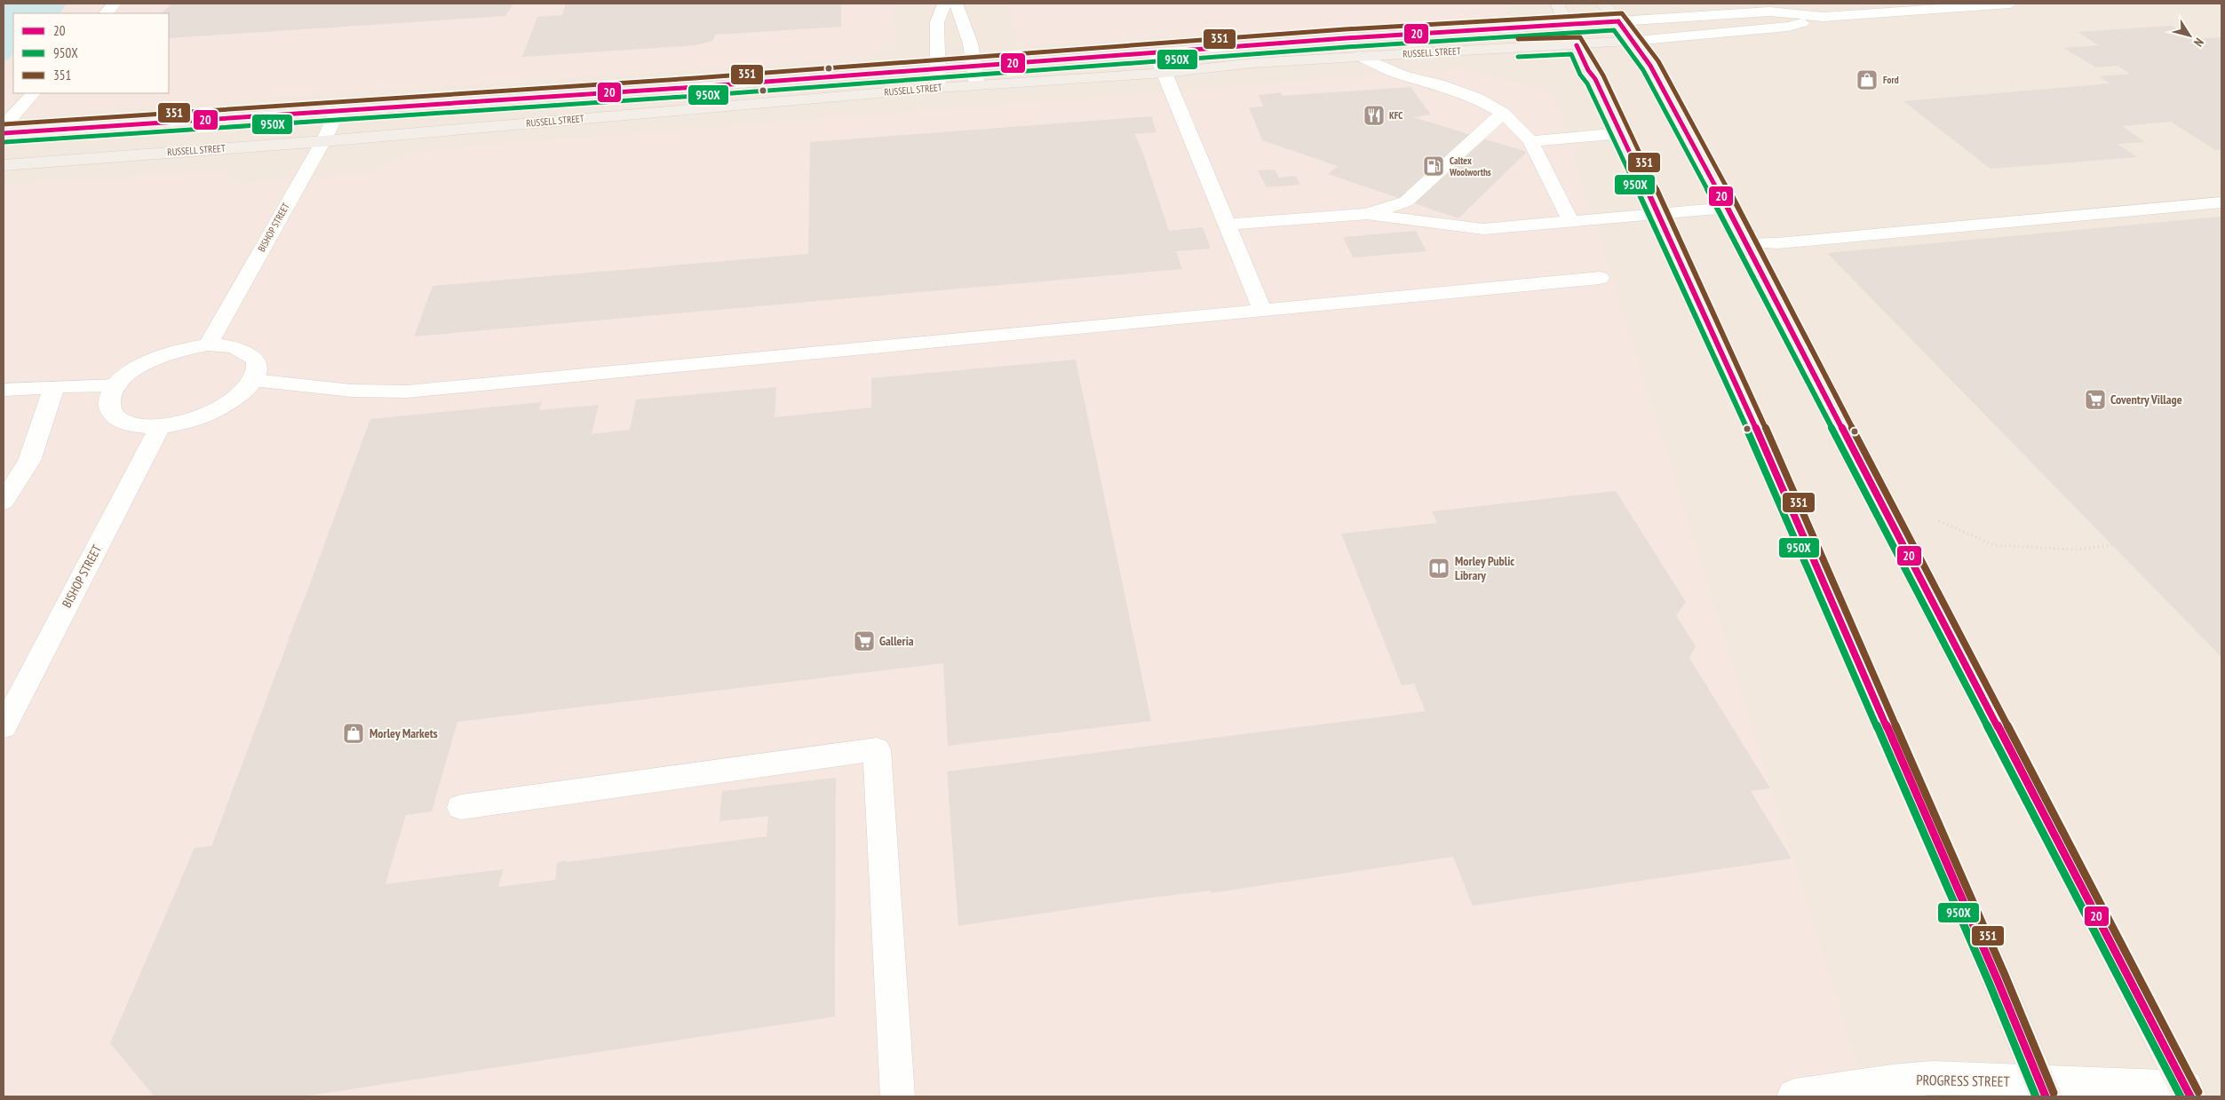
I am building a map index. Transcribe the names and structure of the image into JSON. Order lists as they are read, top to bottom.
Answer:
{
  "streets": {
    "main road": ["RUSSELL STREET"],
    "street": ["BISHOP STREET", "PROGRESS STREET"]
  },
  "crossings": [
    ["RUSSELL STREET", "BISHOP STREET"]
  ],
  "places": {
    "shop": ["Ford", "Morley Markets"],
    "restaurant": ["KFC"],
    "fuel station": ["Caltex Woolworths"],
    "supermarket": ["Coventry Village", "Galleria"],
    "library": ["Morley Public Library"]
  },
  "lines": ["transit line 351", "transit line 20", "transit line 950X"],
  "legend": ["20", "950X", "351"],
  "north": "bottom right"
}
